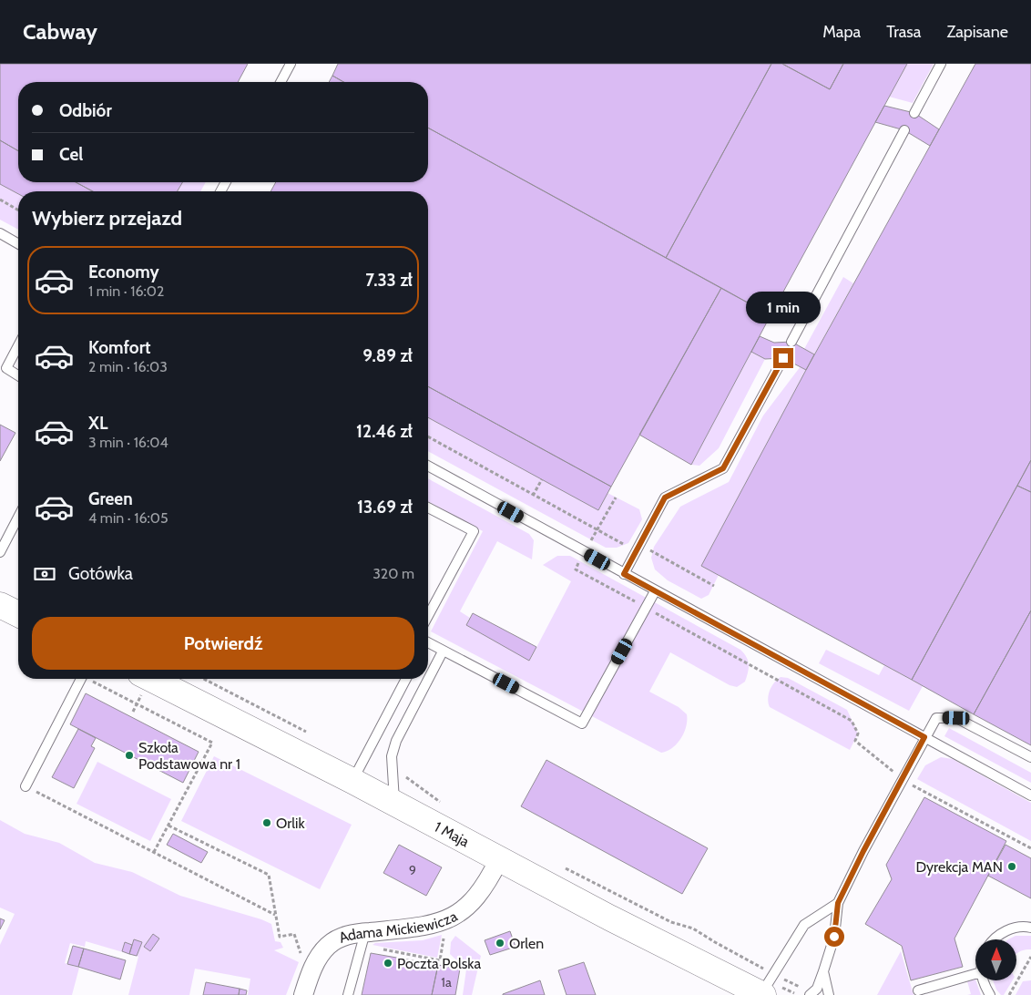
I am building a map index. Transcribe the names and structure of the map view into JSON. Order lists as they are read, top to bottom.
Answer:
{
  "streets": {
    "street": ["1 Maja", "Adama Mickiewicza"]
  },
  "crossings": [
    ["1 Maja", "Adama Mickiewicza"]
  ],
  "places": [
    "Szkoła Podstawowa nr 1",
    "Orlik",
    "Dyrekcja MAN",
    "Orlen",
    "Poczta Polska"
  ],
  "house_numbers": ["9", "1a"],
  "north": "top",
  "page": {
    "header": "Cabway",
    "nav": ["Mapa", "Trasa", "Zapisane"],
    "banner": ["Odbiór", "Cel"],
    "heading": "Wybierz przejazd",
    "list": [
      {
        "name": "Economy",
        "note": "1 min · 16:02",
        "value": "7.33 zł"
      },
      {
        "name": "Komfort",
        "note": "2 min · 16:03",
        "value": "9.89 zł"
      },
      {
        "name": "XL",
        "note": "3 min · 16:04",
        "value": "12.46 zł"
      },
      {
        "name": "Green",
        "note": "4 min · 16:05",
        "value": "13.69 zł"
      }
    ],
    "bubble": "1 min",
    "pay": ["Gotówka", "320 m"],
    "buttons": "Potwierdź"
  }
}
